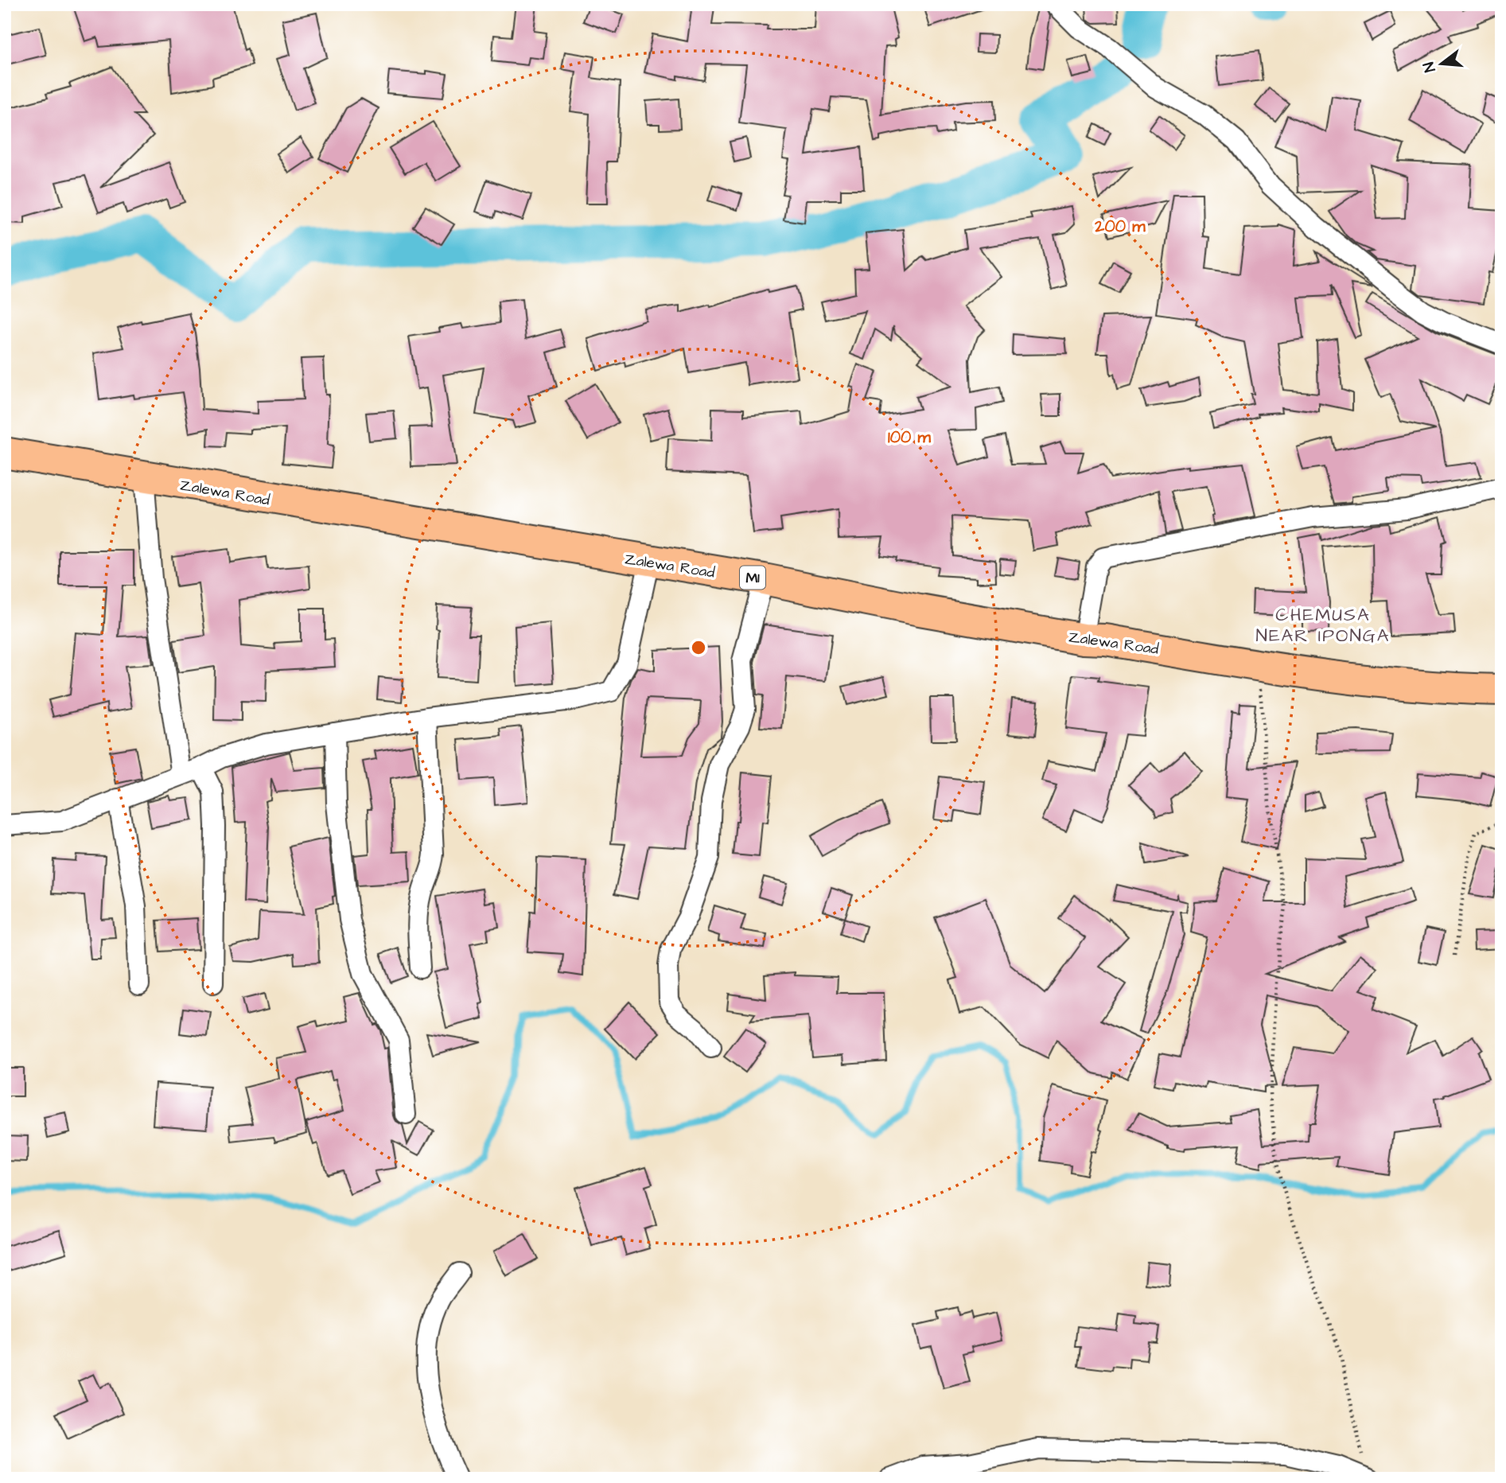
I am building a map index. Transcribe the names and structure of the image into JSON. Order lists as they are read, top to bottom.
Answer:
{
  "streets": {
    "highway": ["Zalewa Road", "M1"]
  },
  "districts": ["CHEMUSA NEAR IPONGA"],
  "north": "left",
  "rings": ["200 m", "100 m"]
}
